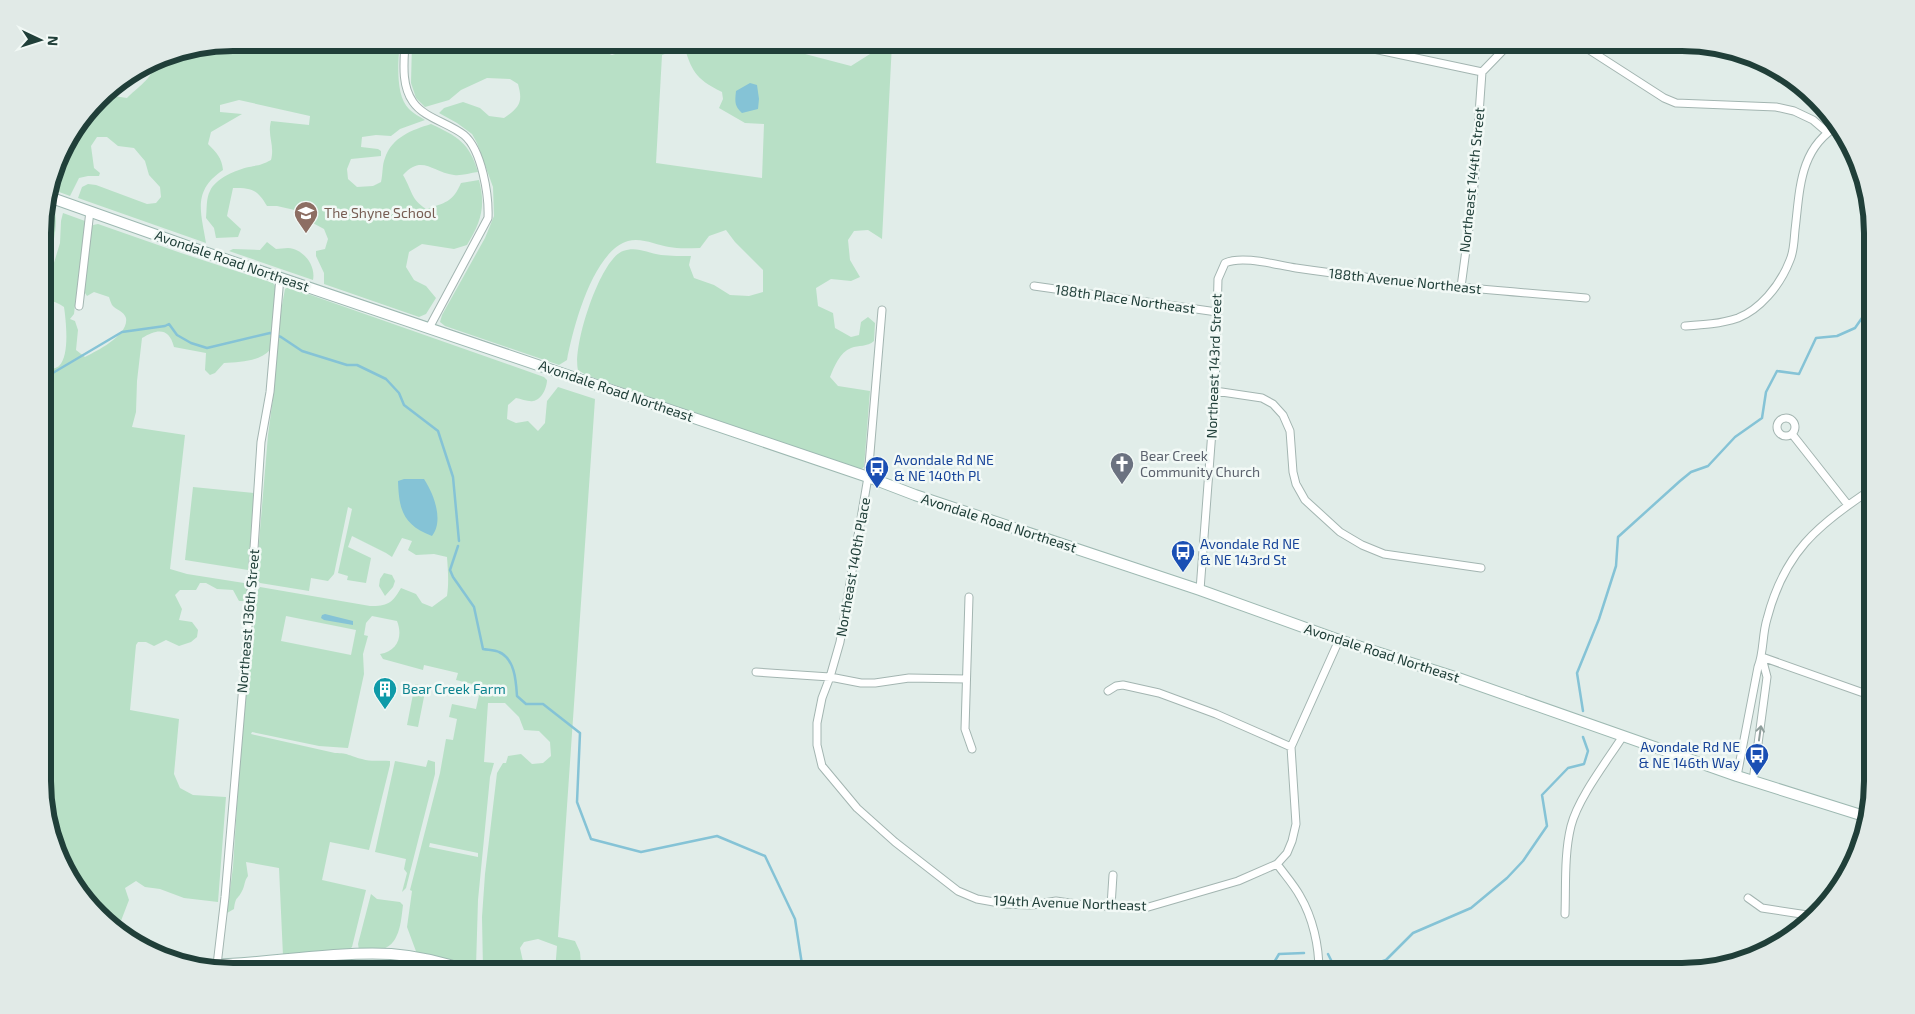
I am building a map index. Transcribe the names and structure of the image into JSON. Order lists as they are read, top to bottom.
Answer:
{
  "streets": {
    "main road": ["Avondale Road Northeast"],
    "street": [
      "Northeast 144th Street",
      "188th Avenue Northeast",
      "188th Place Northeast",
      "Northeast 143rd Street",
      "Northeast 140th Place",
      "Northeast 136th Street",
      "194th Avenue Northeast"
    ]
  },
  "crossings": [
    ["Northeast 144th Street", "188th Avenue Northeast"],
    ["Avondale Road Northeast", "Northeast 143rd Street"],
    ["Avondale Road Northeast", "Northeast 140th Place"],
    ["Avondale Road Northeast", "Northeast 136th Street"],
    ["188th Avenue Northeast", "Northeast 143rd Street"],
    ["188th Place Northeast", "Northeast 143rd Street"],
    ["Northeast 140th Place", "194th Avenue Northeast"]
  ],
  "places": {
    "school or university": ["The Shyne School"],
    "church": ["Bear Creek Community Church"],
    "bus stop": ["Avondale Rd NE & NE 140th Pl", "Avondale Rd NE & NE 143rd St", "Avondale Rd NE & NE 146th Way"],
    "building": ["Bear Creek Farm"]
  },
  "north": "right"
}
